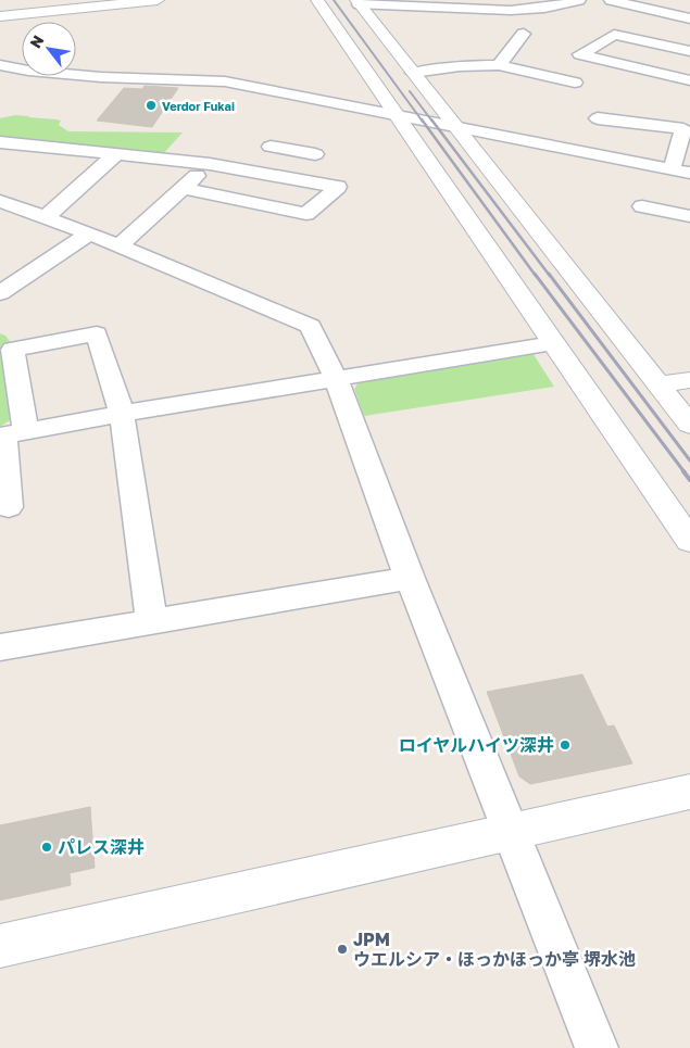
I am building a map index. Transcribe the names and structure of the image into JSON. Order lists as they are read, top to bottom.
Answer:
{
  "places": [
    "Verdor Fukai",
    "ロイヤルハイツ深井",
    "パレス深井",
    "JPM ウエルシア・ほっかほっか亭 堺水池"
  ],
  "north": "top left"
}
